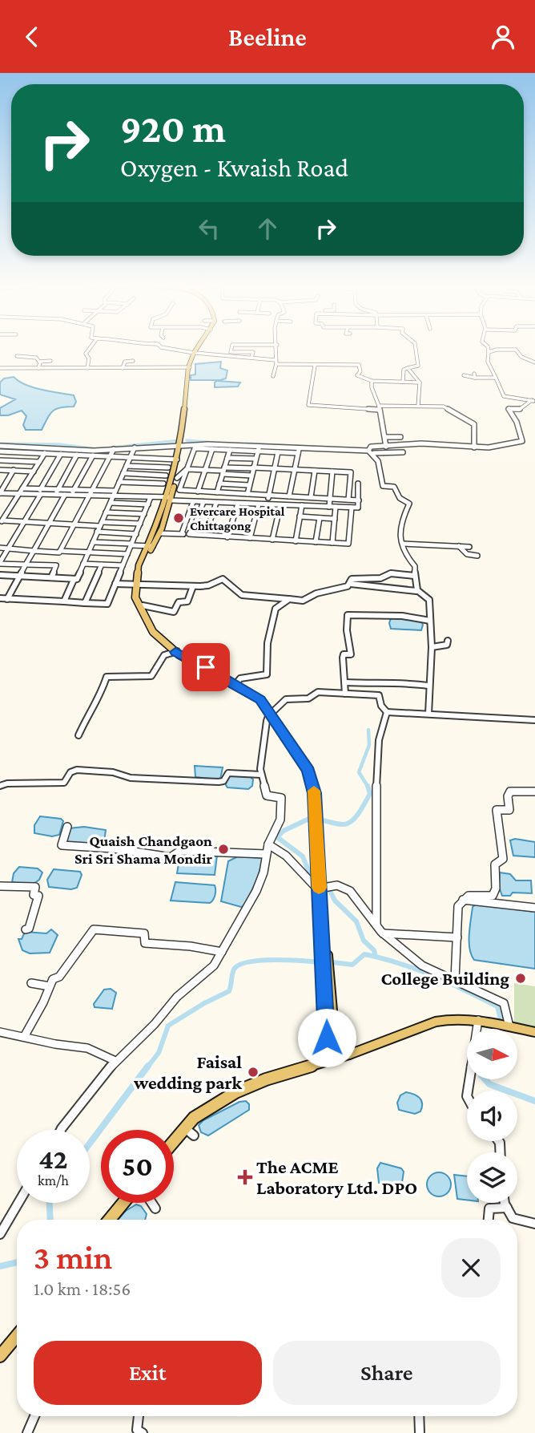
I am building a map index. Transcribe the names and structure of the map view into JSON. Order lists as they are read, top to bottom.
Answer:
{
  "places": {
    "other": [
      "Evercare Hospital Chittagong",
      "Quaish Chandgaon Sri Sri Shama Mondir",
      "College Building",
      "Faisal wedding park"
    ],
    "health": ["The ACME Laboratory Ltd. DPO"]
  },
  "north": "right",
  "page": {
    "header": "Beeline",
    "turn": ["920 m", "Oxygen - Kwaish Road"],
    "speed": "42 km/h",
    "limit": "50",
    "heading": ["3 min", "1.0 km · 18:56"],
    "buttons": ["Exit", "Share"]
  }
}
